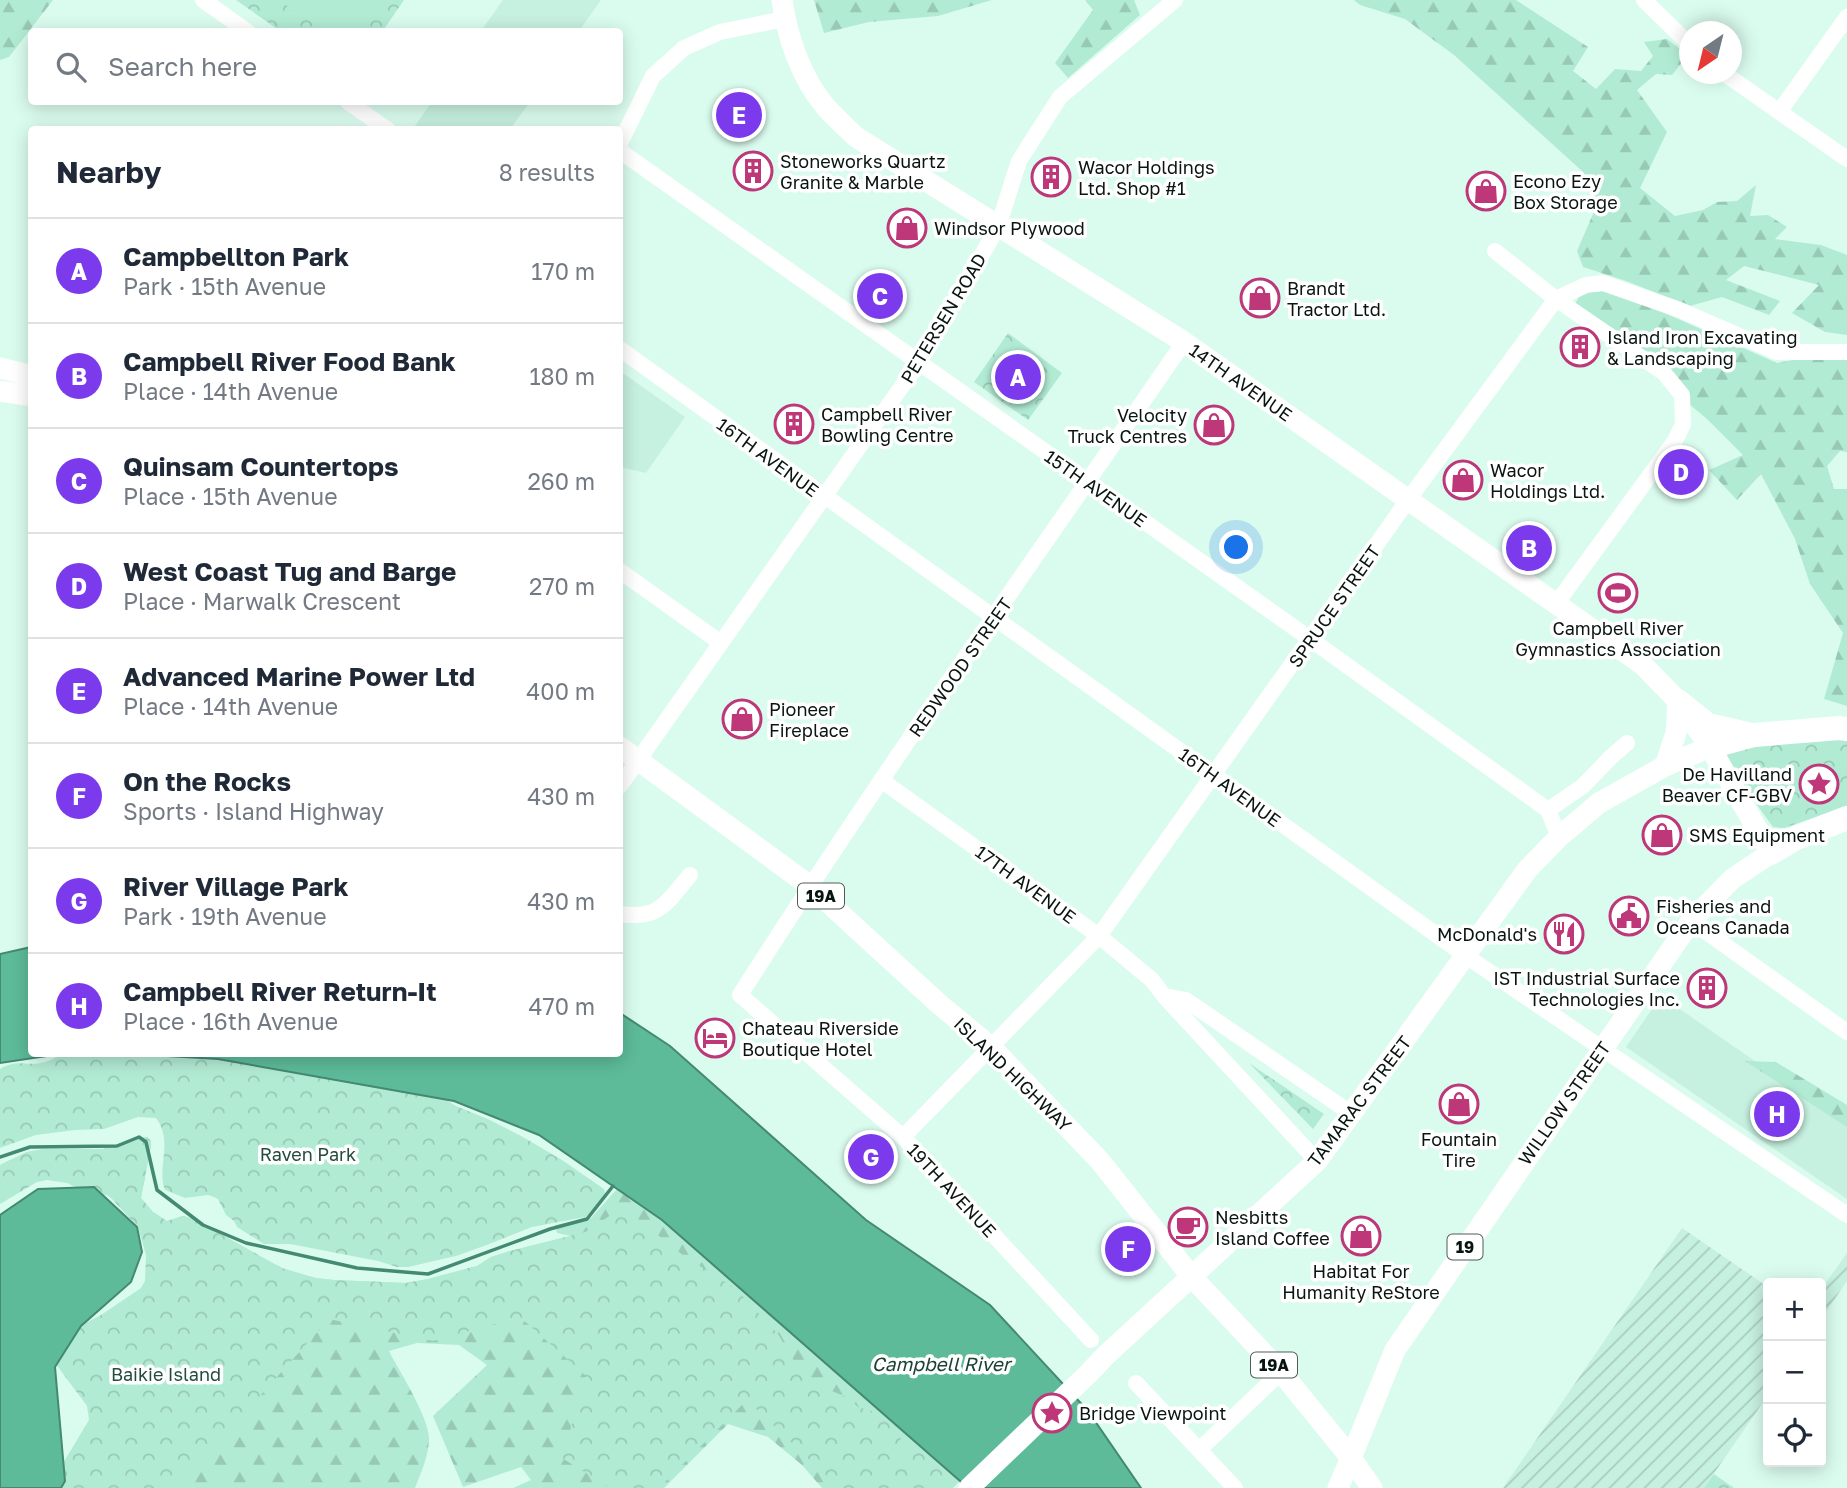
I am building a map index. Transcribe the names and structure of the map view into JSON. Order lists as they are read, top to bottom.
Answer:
{
  "streets": {
    "highway": ["19"],
    "main road": [
      "14TH AVENUE",
      "19A",
      "ISLAND HIGHWAY",
      "TAMARAC STREET",
      "WILLOW STREET"
    ],
    "street": [
      "PETERSEN ROAD",
      "16TH AVENUE",
      "15TH AVENUE",
      "SPRUCE STREET",
      "REDWOOD STREET",
      "17TH AVENUE",
      "19TH AVENUE"
    ]
  },
  "crossings": [
    ["PETERSEN ROAD", "14TH AVENUE"],
    ["PETERSEN ROAD", "16TH AVENUE"],
    ["PETERSEN ROAD", "15TH AVENUE"],
    ["PETERSEN ROAD", "ISLAND HIGHWAY"],
    ["14TH AVENUE", "SPRUCE STREET"],
    ["14TH AVENUE", "REDWOOD STREET"],
    ["14TH AVENUE", "TAMARAC STREET"],
    ["16TH AVENUE", "SPRUCE STREET"],
    ["16TH AVENUE", "REDWOOD STREET"],
    ["16TH AVENUE", "TAMARAC STREET"],
    ["16TH AVENUE", "WILLOW STREET"],
    ["15TH AVENUE", "SPRUCE STREET"],
    ["15TH AVENUE", "REDWOOD STREET"],
    ["SPRUCE STREET", "17TH AVENUE"],
    ["SPRUCE STREET", "ISLAND HIGHWAY"],
    ["SPRUCE STREET", "19TH AVENUE"],
    ["REDWOOD STREET", "17TH AVENUE"],
    ["REDWOOD STREET", "ISLAND HIGHWAY"],
    ["REDWOOD STREET", "19TH AVENUE"],
    ["17TH AVENUE", "TAMARAC STREET"],
    ["ISLAND HIGHWAY", "TAMARAC STREET"],
    ["ISLAND HIGHWAY", "WILLOW STREET"],
    ["WILLOW STREET", "19"]
  ],
  "water": ["Campbell River"],
  "parks": ["Raven Park", "Baikie Island"],
  "places": {
    "building": [
      "Stoneworks Quartz Granite & Marble",
      "Wacor Holdings Ltd. Shop #1",
      "Island Iron Excavating & Landscaping",
      "Campbell River Bowling Centre",
      "IST Industrial Surface Technologies Inc."
    ],
    "shop": [
      "Econo Ezy Box Storage",
      "Windsor Plywood",
      "Brandt Tractor Ltd.",
      "Velocity Truck Centres",
      "Wacor Holdings Ltd.",
      "Pioneer Fireplace",
      "SMS Equipment",
      "Fountain Tire",
      "Habitat For Humanity ReStore"
    ],
    "sports": ["Campbell River Gymnastics Association"],
    "place": ["De Havilland Beaver CF-GBV", "Bridge Viewpoint"],
    "public building": ["Fisheries and Oceans Canada"],
    "restaurant": ["McDonald's"],
    "hotel": ["Chateau Riverside Boutique Hotel"],
    "cafe": ["Nesbitts Island Coffee"]
  },
  "north": "bottom left",
  "page": {
    "search": "Search here",
    "pins": [
      "E",
      "C",
      "A",
      "D",
      "B",
      "H",
      "G",
      "F"
    ],
    "heading": ["Nearby", "8 results"],
    "list": [
      {
        "mark": "A",
        "name": "Campbellton Park",
        "note": "Park · 15th Avenue",
        "value": "170 m"
      },
      {
        "mark": "B",
        "name": "Campbell River Food Bank",
        "note": "Place · 14th Avenue",
        "value": "180 m"
      },
      {
        "mark": "C",
        "name": "Quinsam Countertops",
        "note": "Place · 15th Avenue",
        "value": "260 m"
      },
      {
        "mark": "D",
        "name": "West Coast Tug and Barge",
        "note": "Place · Marwalk Crescent",
        "value": "270 m"
      },
      {
        "mark": "E",
        "name": "Advanced Marine Power Ltd",
        "note": "Place · 14th Avenue",
        "value": "400 m"
      },
      {
        "mark": "F",
        "name": "On the Rocks",
        "note": "Sports · Island Highway",
        "value": "430 m"
      },
      {
        "mark": "G",
        "name": "River Village Park",
        "note": "Park · 19th Avenue",
        "value": "430 m"
      },
      {
        "mark": "H",
        "name": "Campbell River Return-It",
        "note": "Place · 16th Avenue",
        "value": "470 m"
      }
    ],
    "map_buttons": ["+", "−"]
  }
}
